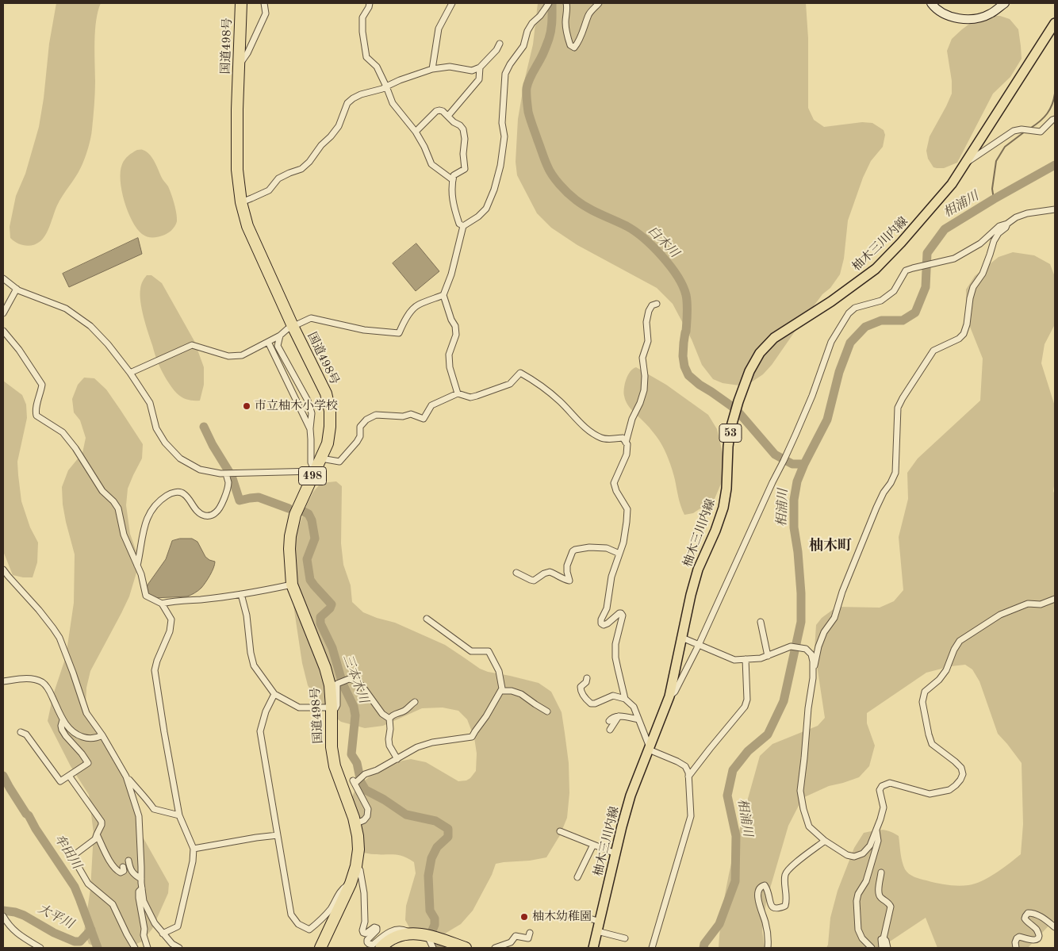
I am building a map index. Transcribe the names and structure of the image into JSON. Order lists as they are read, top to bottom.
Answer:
{
  "streets": {
    "highway": ["国道498号", "498"],
    "main road": ["柚木三川内線", "53"]
  },
  "districts": ["柚木町"],
  "water": [
    "相浦川",
    "白木川",
    "三本木川",
    "牟田川",
    "大平川"
  ],
  "places": ["市立柚木小学校", "柚木幼稚園"]
}
